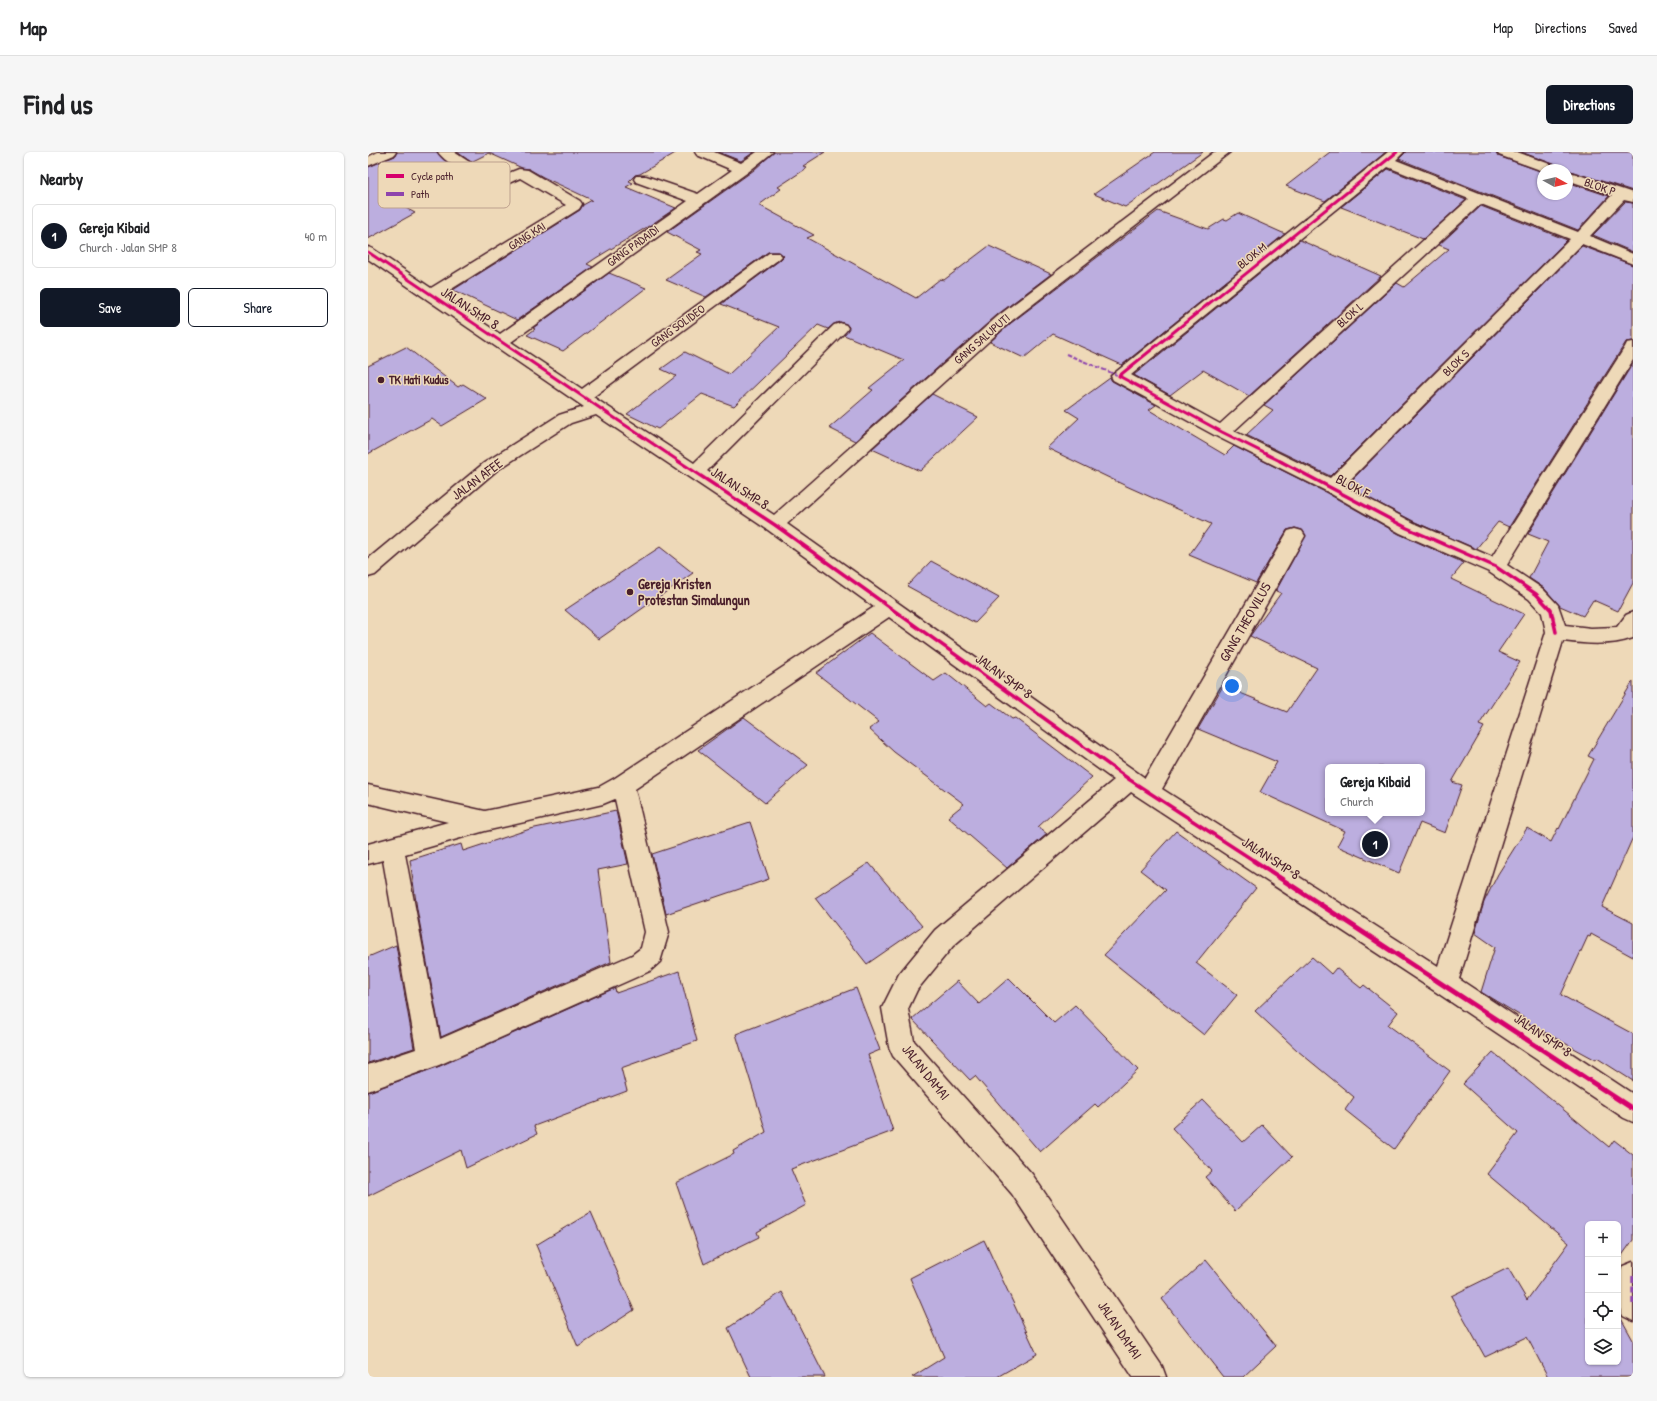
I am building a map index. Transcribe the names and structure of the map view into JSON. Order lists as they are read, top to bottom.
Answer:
{
  "streets": {
    "street": [
      "BLOK P",
      "GANG KAI",
      "GANG PADAIDI",
      "BLOK M",
      "JALAN SMP 8",
      "BLOK L",
      "GANG SOLIDEO",
      "GANG SALUPUTI",
      "BLOK S",
      "JALAN AFEE",
      "BLOK F",
      "GANG THEOVILUS",
      "JALAN DAMAI"
    ]
  },
  "crossings": [
    ["BLOK P", "BLOK S"],
    ["GANG KAI", "JALAN SMP 8"],
    ["GANG PADAIDI", "JALAN SMP 8"],
    ["BLOK M", "BLOK F"],
    ["JALAN SMP 8", "GANG SOLIDEO"],
    ["JALAN SMP 8", "GANG SALUPUTI"],
    ["JALAN SMP 8", "JALAN AFEE"],
    ["JALAN SMP 8", "GANG THEOVILUS"],
    ["JALAN SMP 8", "JALAN DAMAI"],
    ["BLOK L", "BLOK F"],
    ["GANG SOLIDEO", "JALAN AFEE"],
    ["BLOK S", "BLOK F"],
    ["GANG THEOVILUS", "JALAN DAMAI"]
  ],
  "places": ["TK Hati Kudus", "Gereja Kristen Protestan Simalungun"],
  "legend": ["Cycle path", "Path"],
  "north": "right",
  "page": {
    "header": "Map",
    "nav": ["Map", "Directions", "Saved"],
    "title": "Find us",
    "buttons": [
      "Directions",
      ["Save", "Share"]
    ],
    "heading": "Nearby",
    "list": [
      {
        "mark": "1",
        "name": "Gereja Kibaid",
        "note": "Church · Jalan SMP 8",
        "value": "40 m"
      }
    ],
    "popup": ["Gereja Kibaid", "Church"],
    "pins": "1",
    "map_buttons": ["+", "−"]
  }
}
